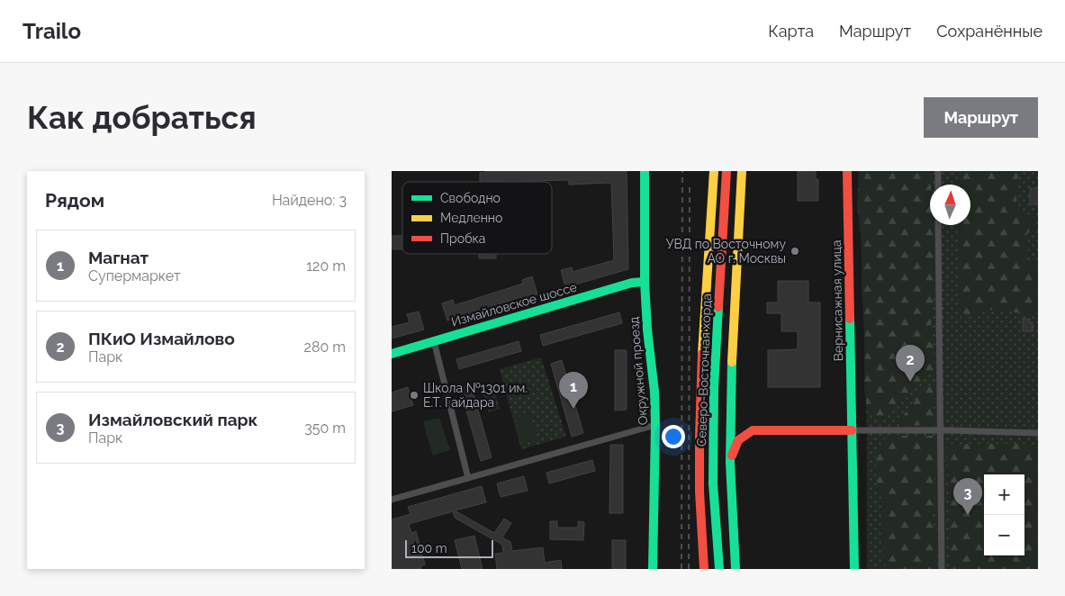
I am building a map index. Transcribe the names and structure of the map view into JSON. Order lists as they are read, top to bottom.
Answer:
{
  "streets": {
    "main road": [
      "Вернисажная улица",
      "Измайловское шоссе",
      "Северо-Восточная хорда",
      "Окружной проезд"
    ]
  },
  "crossings": [
    ["Измайловское шоссе", "Окружной проезд"]
  ],
  "places": ["УВД по Восточному АО г. Москвы", "Школа №1301 им. Е.Т. Гайдара"],
  "legend": ["Свободно", "Медленно", "Пробка"],
  "scale_bar": "100 m",
  "north": "top",
  "page": {
    "header": "Trailo",
    "nav": ["Карта", "Маршрут", "Сохранённые"],
    "buttons": "Маршрут",
    "title": "Как добраться",
    "heading": ["Рядом", "Найдено: 3"],
    "list": [
      {
        "mark": "1",
        "name": "Магнат",
        "note": "Супермаркет",
        "value": "120 m"
      },
      {
        "mark": "2",
        "name": "ПКиО Измайлово",
        "note": "Парк",
        "value": "280 m"
      },
      {
        "mark": "3",
        "name": "Измайловский парк",
        "note": "Парк",
        "value": "350 m"
      }
    ],
    "pins": ["2", "1", "3"],
    "map_buttons": ["+", "−"],
    "scale": "100 m"
  }
}
